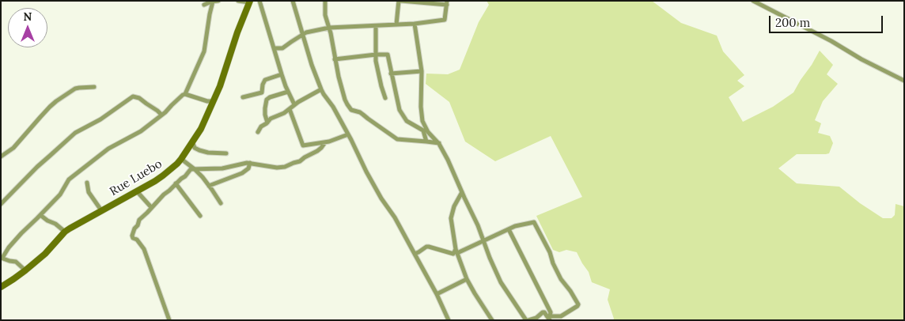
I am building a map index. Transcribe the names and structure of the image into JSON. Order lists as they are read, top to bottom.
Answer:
{
  "streets": {
    "street": ["Rue Luebo"]
  },
  "scale_bar": "200 m",
  "north": "top"
}
